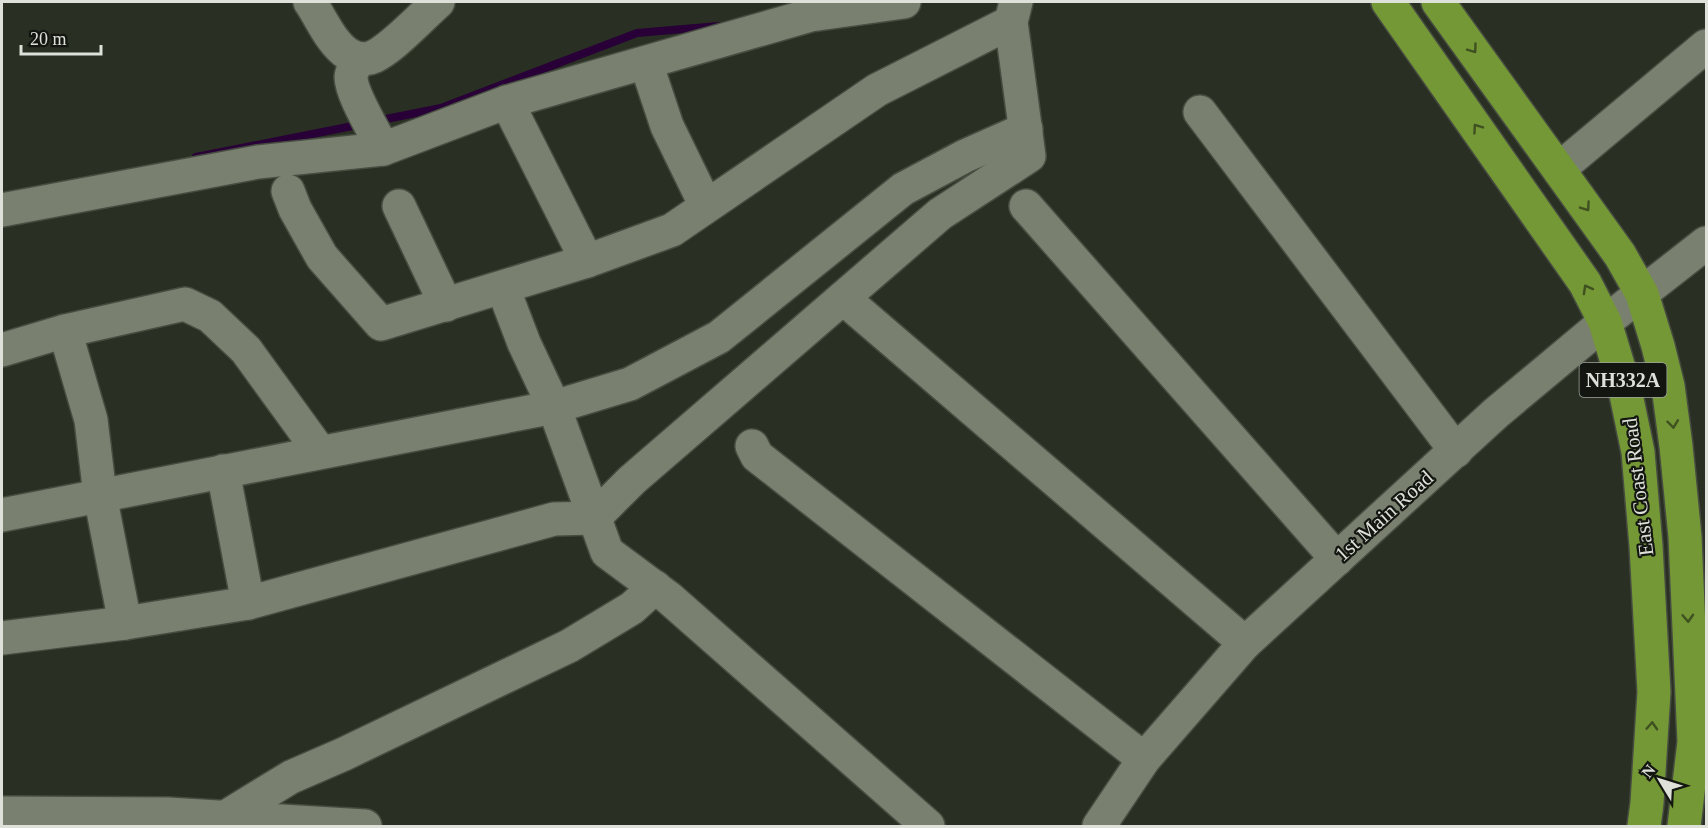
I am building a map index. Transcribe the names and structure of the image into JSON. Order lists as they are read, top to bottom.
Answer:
{
  "streets": {
    "highway": ["NH332A", "East Coast Road"],
    "street": ["1st Main Road"]
  },
  "crossings": [
    ["East Coast Road", "1st Main Road"]
  ],
  "scale_bar": "20 m",
  "north": "top left"
}
